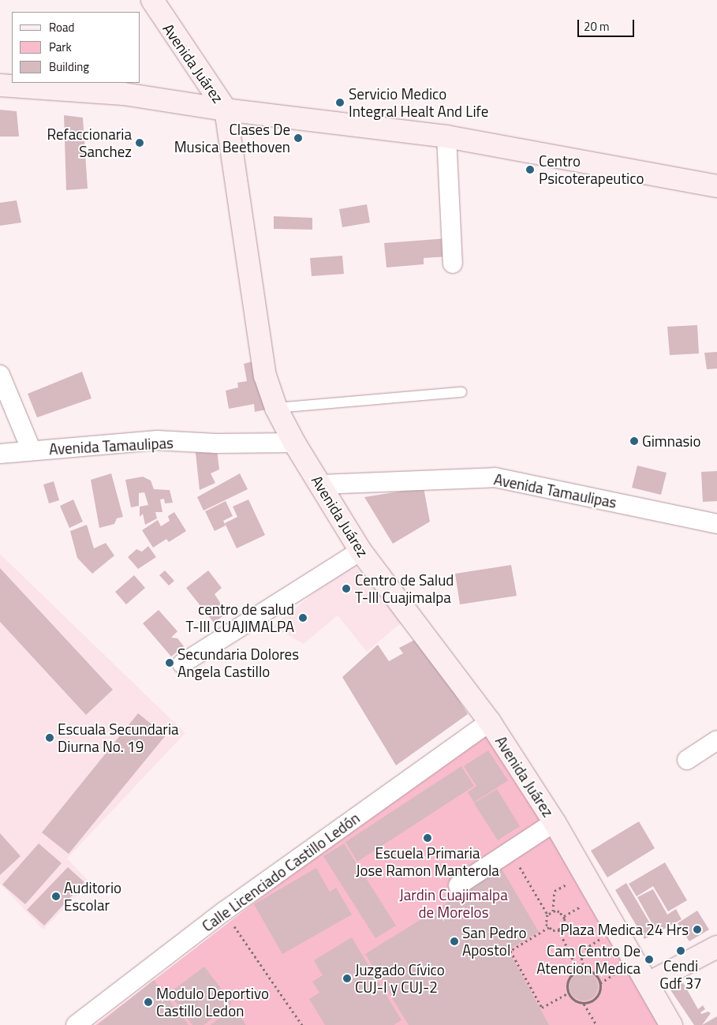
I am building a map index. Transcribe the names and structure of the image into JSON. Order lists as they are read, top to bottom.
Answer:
{
  "streets": {
    "street": ["Avenida Juárez", "Avenida Tamaulipas", "Calle Licenciado Castillo Ledón"]
  },
  "crossings": [
    ["Avenida Juárez", "Avenida Tamaulipas"],
    ["Avenida Juárez", "Calle Licenciado Castillo Ledón"]
  ],
  "parks": ["Jardin Cuajimalpa de Morelos"],
  "places": [
    "Servicio Medico Integral Healt And Life",
    "Clases De Musica Beethoven",
    "Refaccionaria Sanchez",
    "Centro Psicoterapeutico",
    "Gimnasio",
    "Centro de Salud T-lll Cuajimalpa",
    "centro de salud T-III CUAJIMALPA",
    "Secundaria Dolores Angela Castillo",
    "Escuala Secundaria Diurna No. 19",
    "Escuela Primaria Jose Ramon Manterola",
    "Auditorio Escolar",
    "Plaza Medica 24 Hrs",
    "San Pedro Apostol",
    "Cendi Gdf 37",
    "Cam Centro De Atencion Medica",
    "Juzgado Cívico CUJ-I y CUJ-2",
    "Modulo Deportivo Castillo Ledon"
  ],
  "legend": ["Road", "Park", "Building"],
  "scale_bar": "20 m"
}
